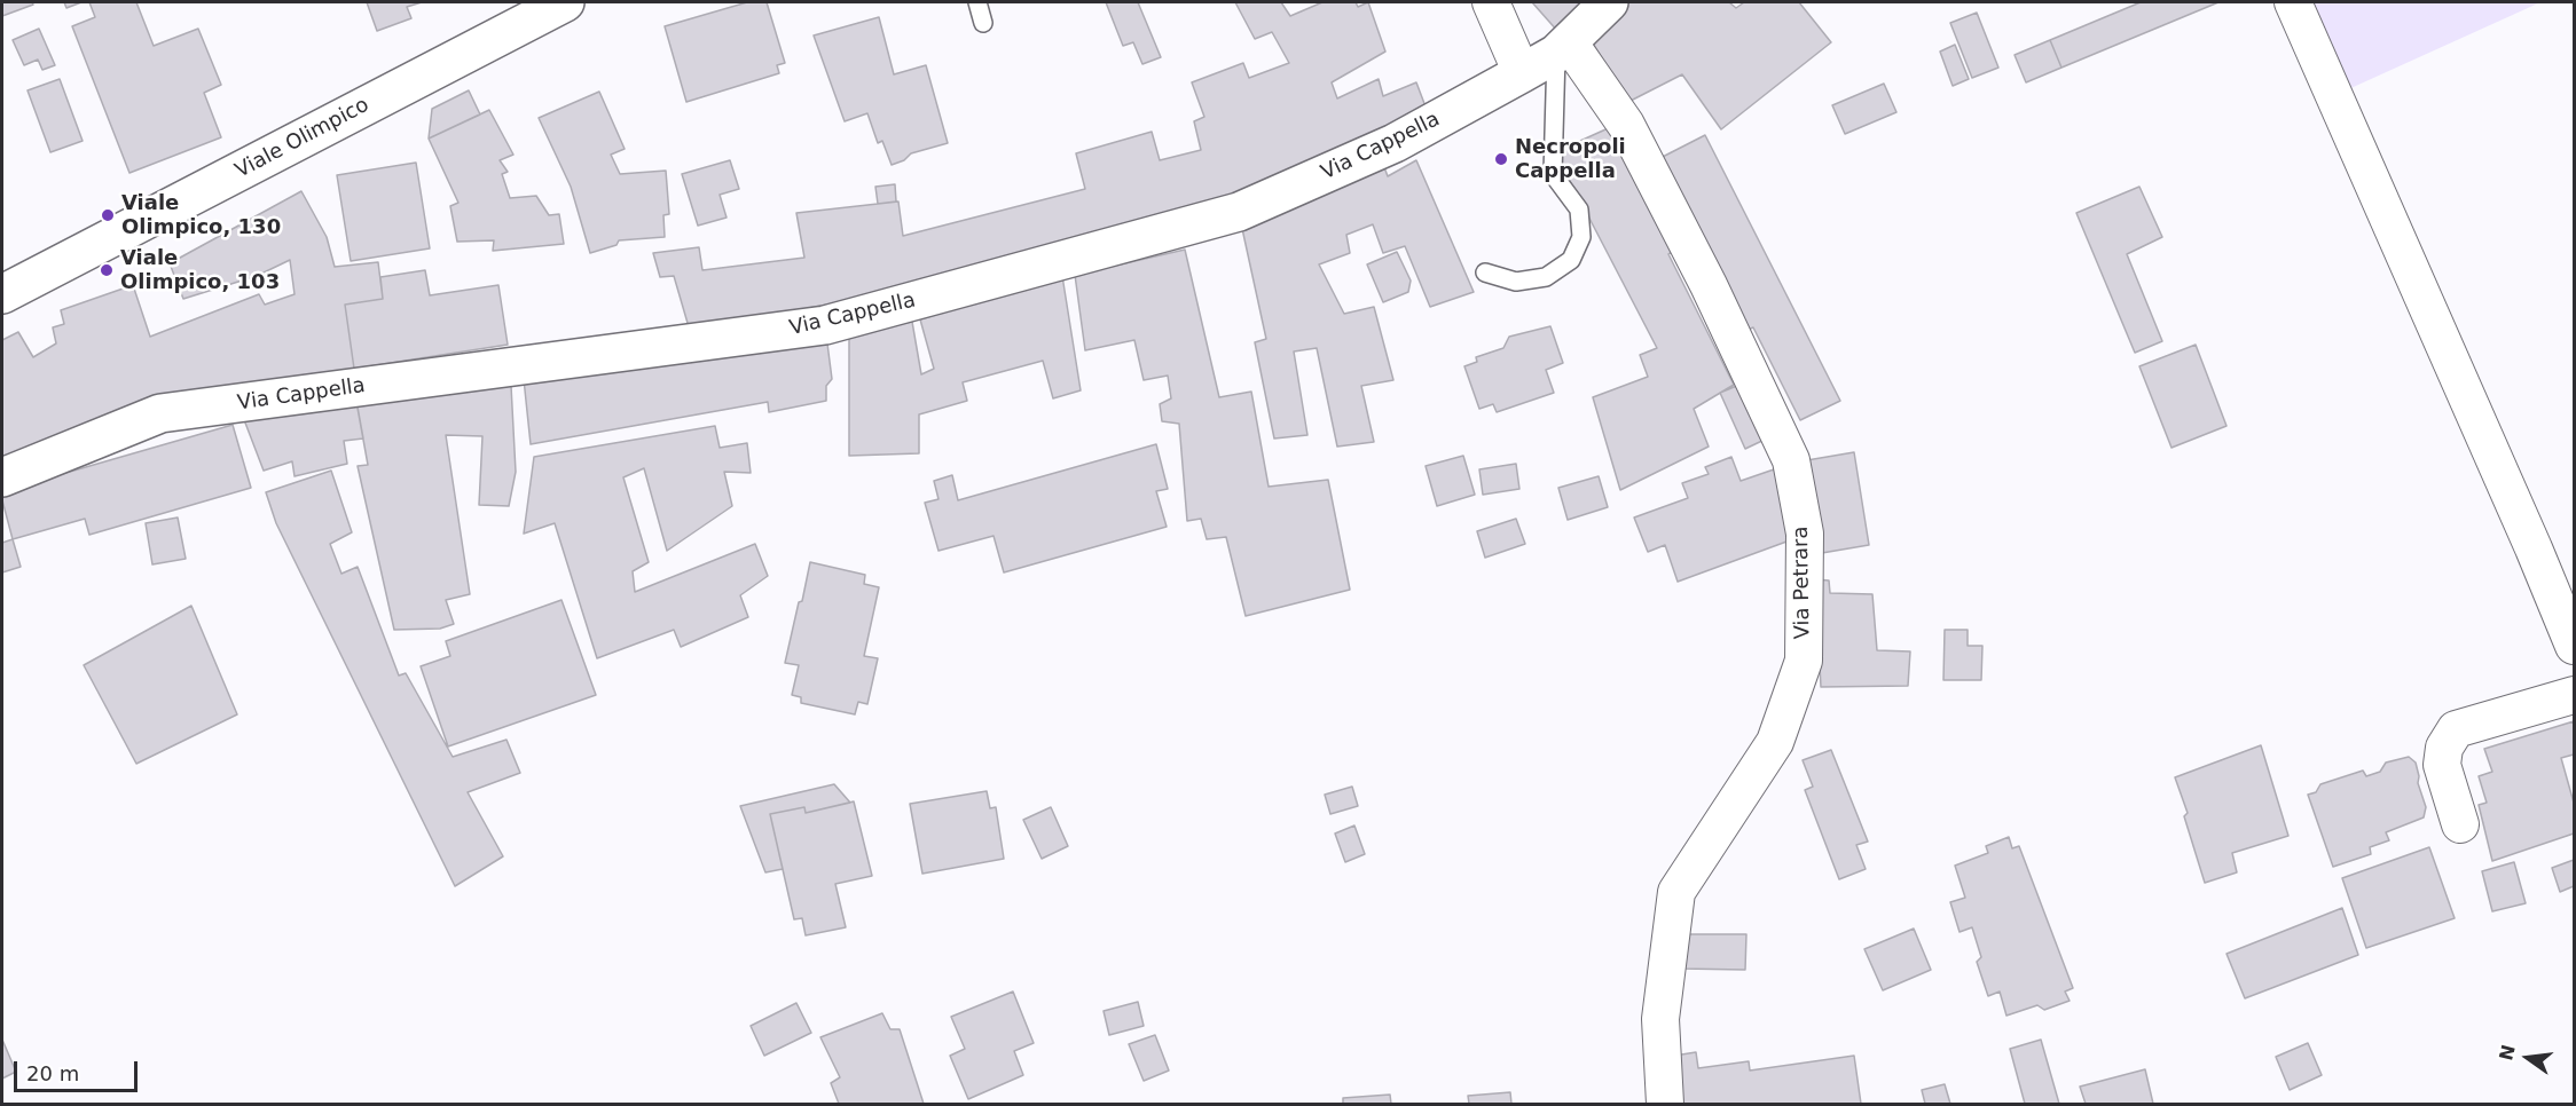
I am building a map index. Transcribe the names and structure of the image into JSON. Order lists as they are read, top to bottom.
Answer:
{
  "streets": {
    "street": ["Viale Olimpico", "Via Cappella", "Via Petrara"]
  },
  "crossings": [
    ["Via Cappella", "Via Petrara"]
  ],
  "places": ["Necropoli Cappella", "Viale Olimpico, 130", "Viale Olimpico, 103"],
  "scale_bar": "20 m",
  "north": "left"
}
